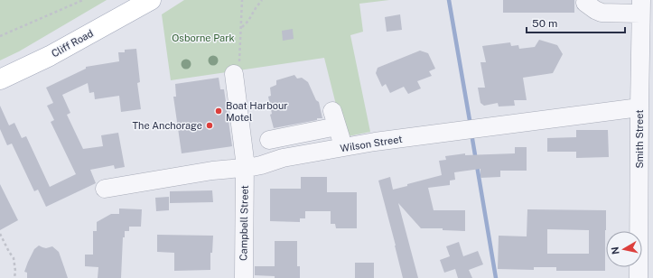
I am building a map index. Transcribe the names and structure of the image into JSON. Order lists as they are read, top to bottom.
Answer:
{
  "streets": {
    "main road": ["Cliff Road"],
    "street": ["Smith Street", "Wilson Street", "Campbell Street"]
  },
  "crossings": [
    ["Smith Street", "Wilson Street"],
    ["Wilson Street", "Campbell Street"]
  ],
  "parks": ["Osborne Park"],
  "places": ["Boat Harbour Motel", "The Anchorage"],
  "scale_bar": "50 m",
  "north": "left"
}
